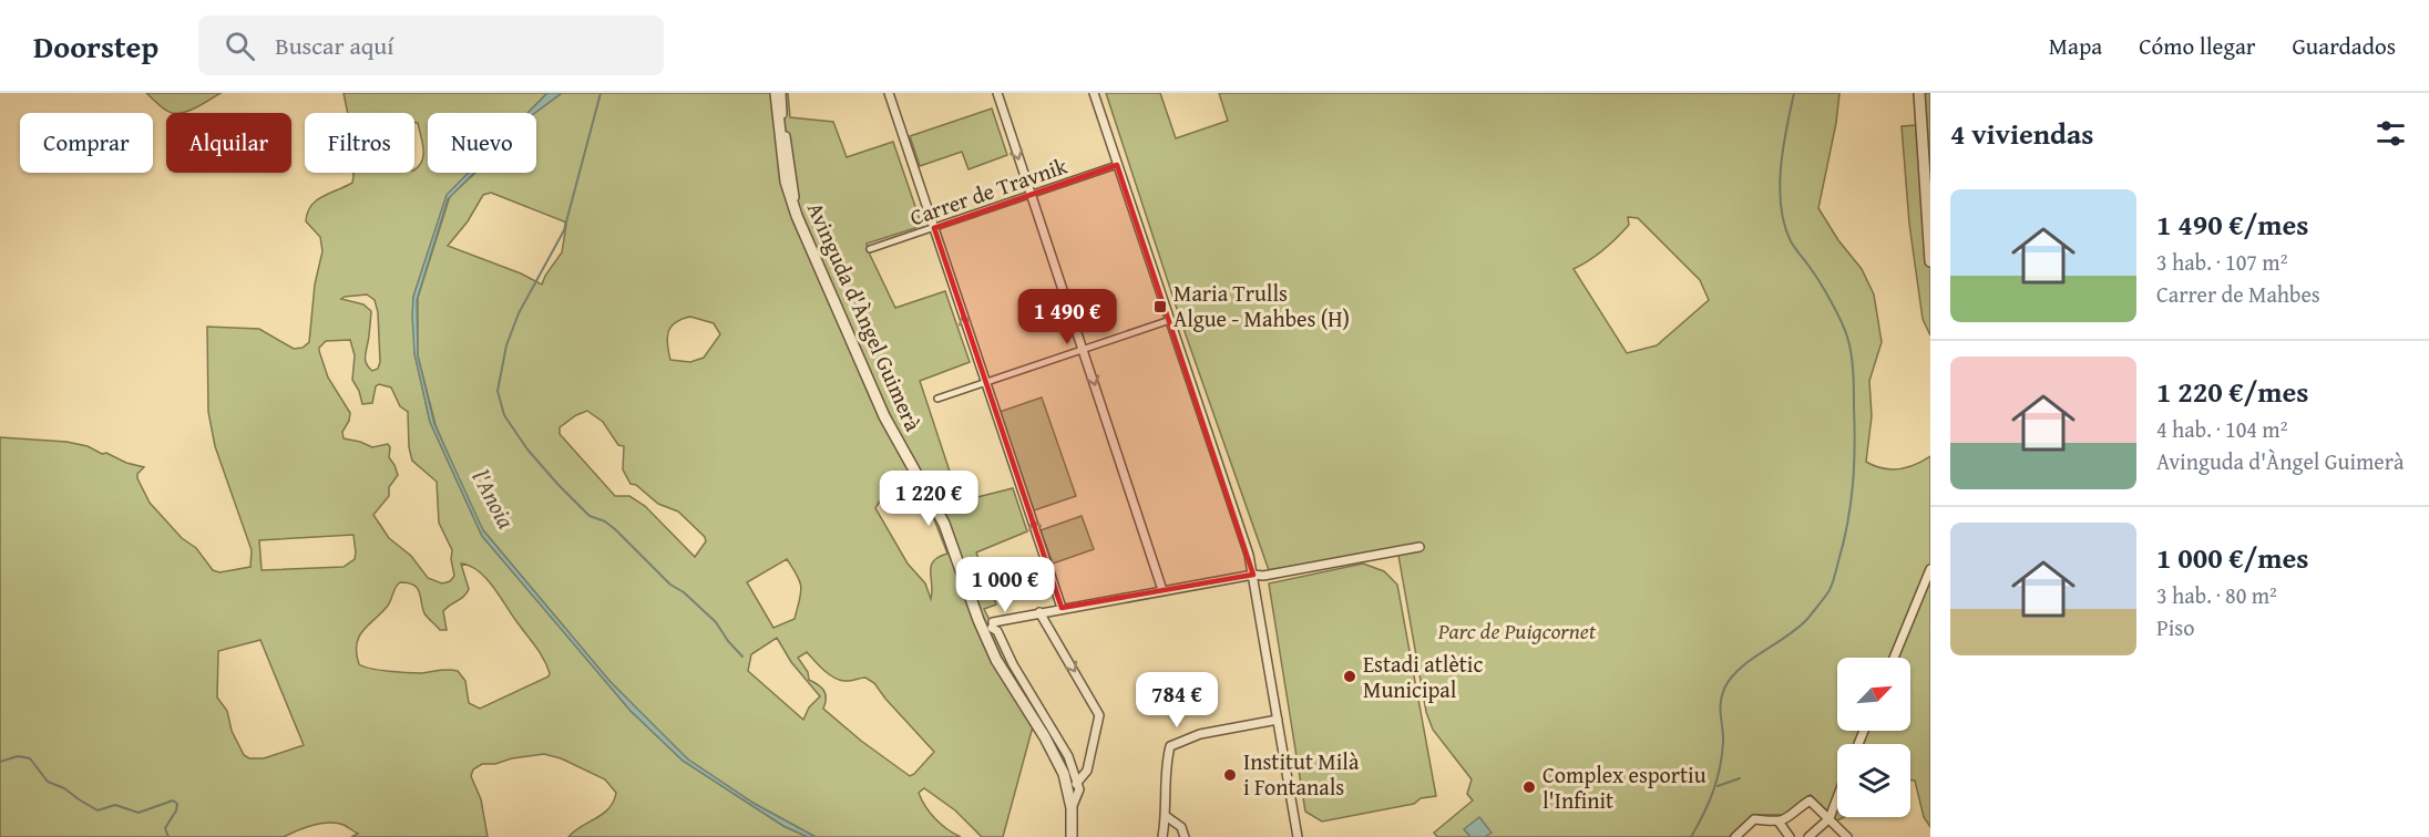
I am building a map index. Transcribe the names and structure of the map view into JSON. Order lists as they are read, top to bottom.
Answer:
{
  "streets": {
    "street": ["Carrer de Travnik", "Avinguda d'Àngel Guimerà"]
  },
  "water": ["l'Anoia"],
  "parks": ["Parc de Puigcornet"],
  "places": {
    "transit": ["Maria Trulls Algue - Mahbes (H)"],
    "other": ["Estadi atlètic Municipal", "Institut Milà i Fontanals", "Complex esportiu l'Infinit"]
  },
  "north": "top right",
  "page": {
    "header": "Doorstep",
    "search": "Buscar aquí",
    "nav": ["Mapa", "Cómo llegar", "Guardados"],
    "heading": "4 viviendas",
    "chip": [
      "Comprar",
      "Alquilar",
      "Filtros",
      "Nuevo"
    ],
    "list": [
      {
        "name": "1 490 €/mes",
        "note": "3 hab. · 107 m² · Carrer de Mahbes"
      },
      {
        "name": "1 220 €/mes",
        "note": "4 hab. · 104 m² · Avinguda d'Àngel Guimerà"
      },
      {
        "name": "1 000 €/mes",
        "note": "3 hab. · 80 m² · Piso"
      }
    ],
    "price": [
      "1 490 €",
      "1 220 €",
      "1 000 €",
      "784 €"
    ]
  }
}
